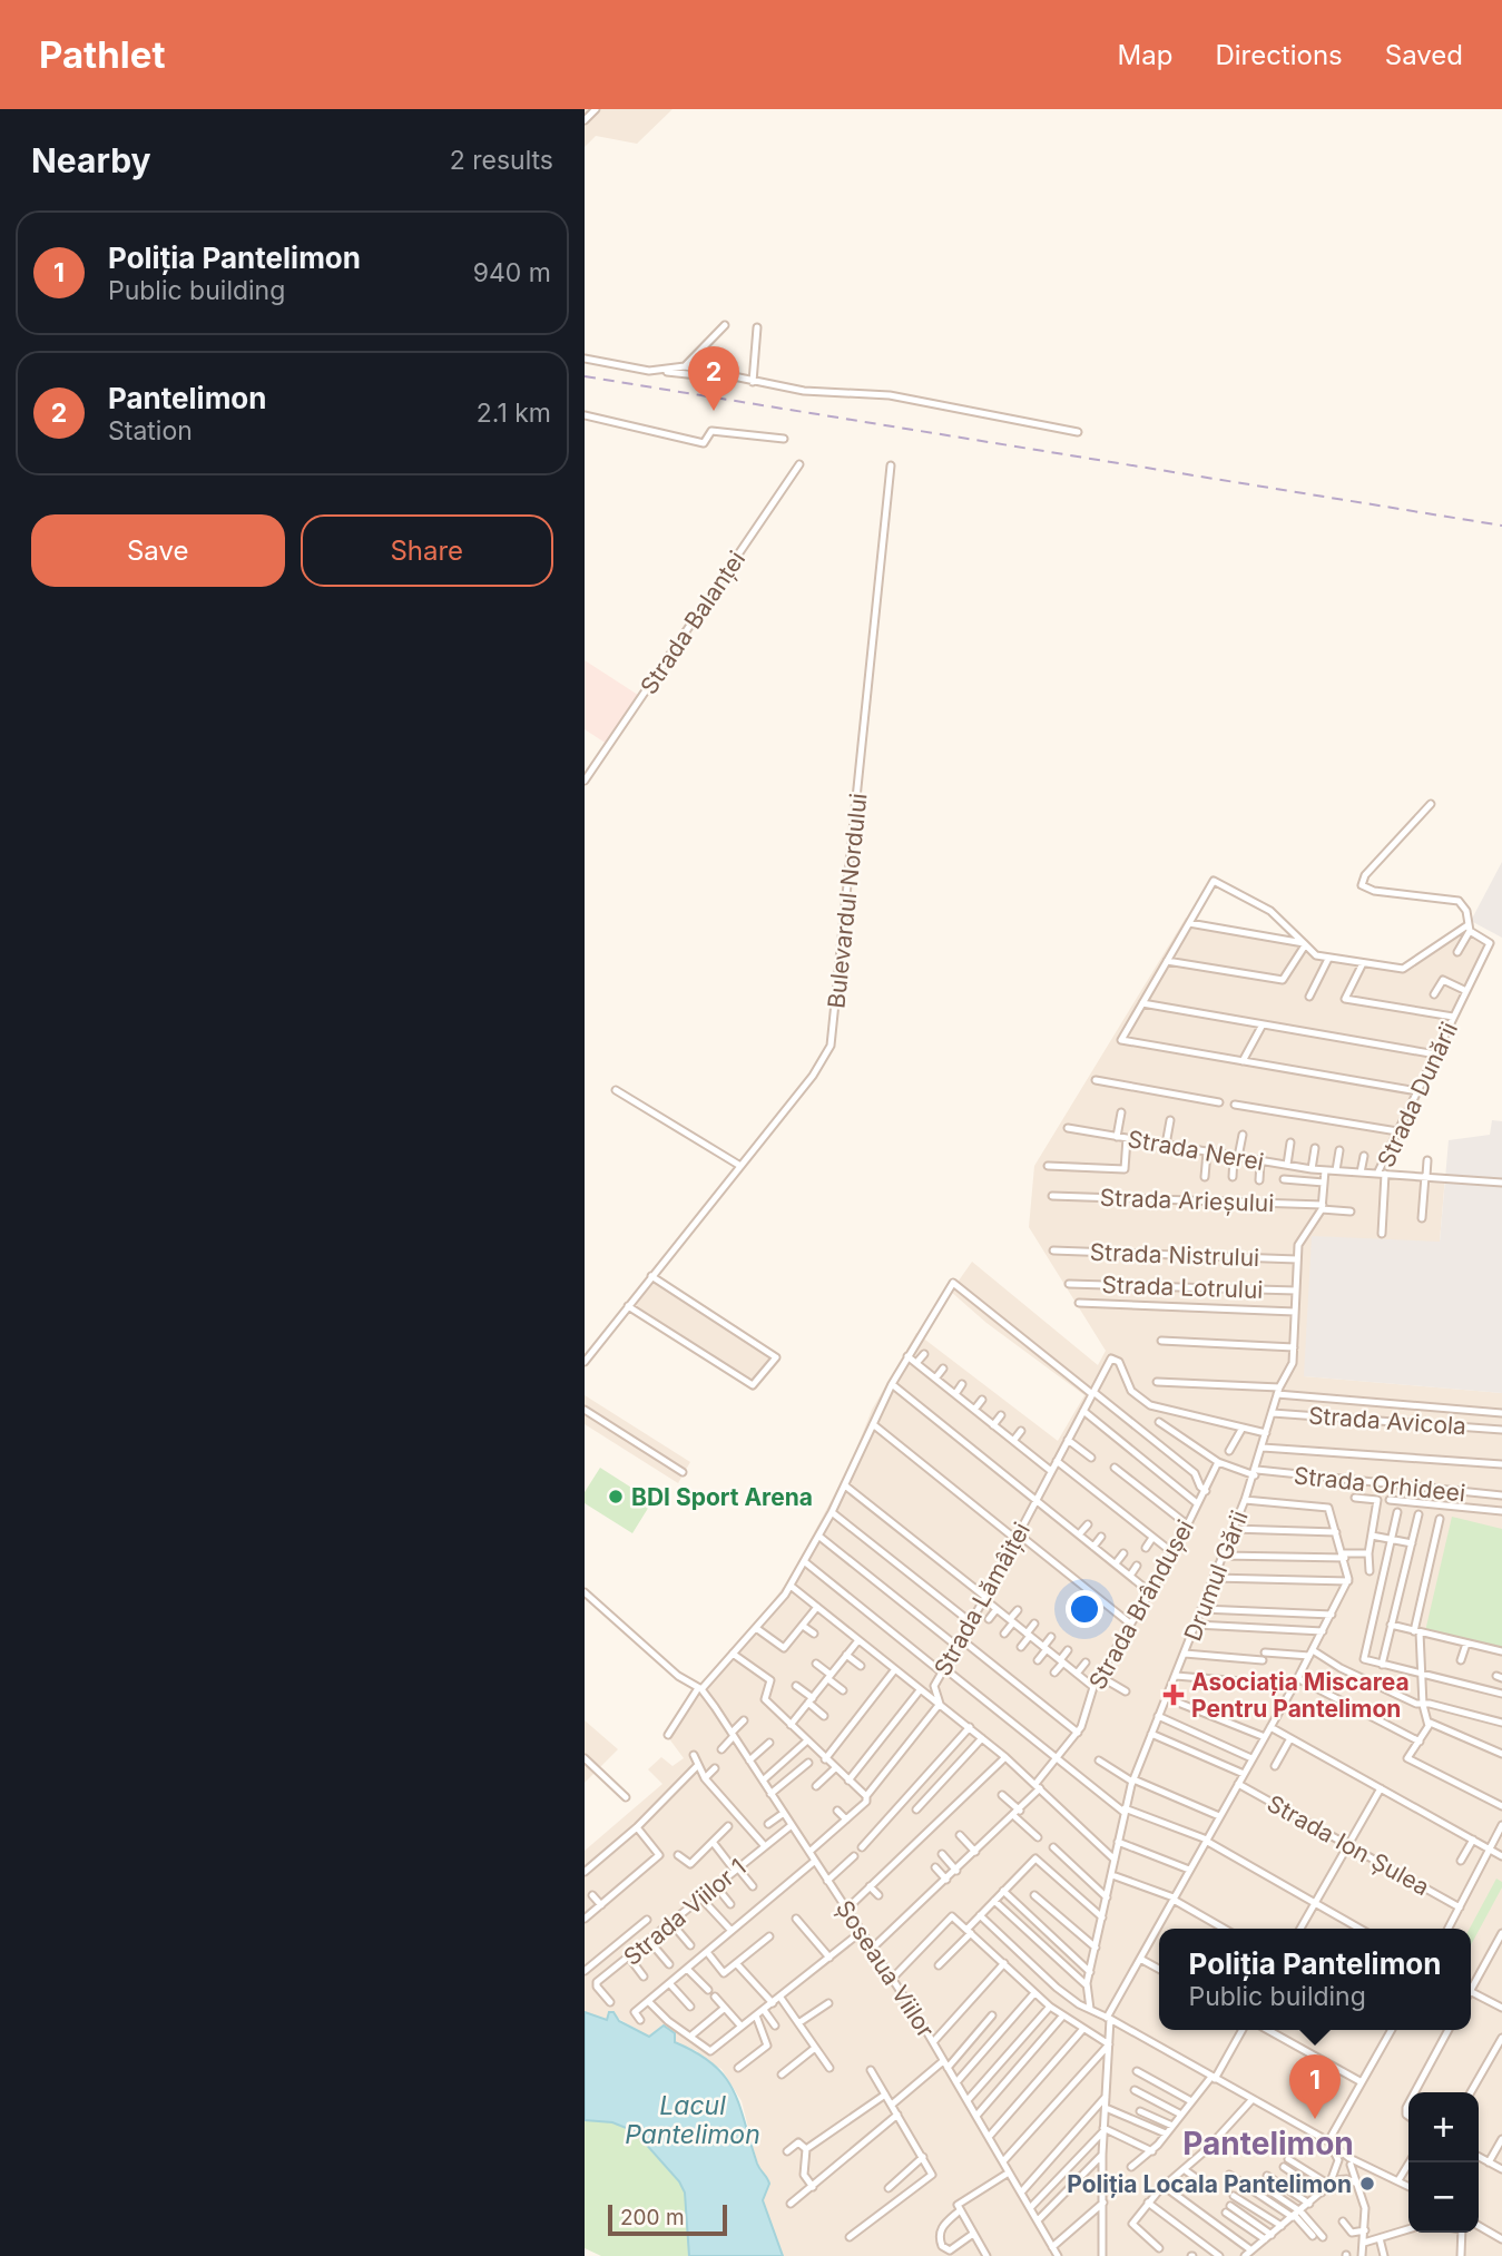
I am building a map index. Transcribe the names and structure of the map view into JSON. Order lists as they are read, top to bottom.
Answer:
{
  "streets": {
    "street": [
      "Strada Balanței",
      "Bulevardul Nordului",
      "Strada Dunării",
      "Strada Nerei",
      "Strada Arieșului",
      "Strada Nistrului",
      "Strada Lotrului",
      "Strada Avicola",
      "Strada Orhideei",
      "Drumul Gării",
      "Strada Lămâiței",
      "Strada Brândușei",
      "Strada Ion Șulea",
      "Strada Viilor 1",
      "Șoseaua Viilor"
    ]
  },
  "crossings": [
    ["Strada Arieșului", "Drumul Gării"],
    ["Strada Nistrului", "Drumul Gării"],
    ["Strada Lotrului", "Drumul Gării"],
    ["Strada Avicola", "Drumul Gării"],
    ["Strada Orhideei", "Drumul Gării"],
    ["Drumul Gării", "Strada Lămâiței"],
    ["Strada Lămâiței", "Strada Brândușei"],
    ["Strada Brândușei", "Șoseaua Viilor"],
    ["Strada Viilor 1", "Șoseaua Viilor"]
  ],
  "districts": ["Pantelimon"],
  "water": ["Lacul Pantelimon"],
  "places": {
    "other": ["BDI Sport Arena", "Poliția Locala Pantelimon"],
    "health": ["Asociația Miscarea Pentru Pantelimon"]
  },
  "scale_bar": "200 m",
  "page": {
    "header": "Pathlet",
    "nav": ["Map", "Directions", "Saved"],
    "heading": ["Nearby", "2 results"],
    "list": [
      {
        "mark": "1",
        "name": "Poliția Pantelimon",
        "note": "Public building",
        "value": "940 m"
      },
      {
        "mark": "2",
        "name": "Pantelimon",
        "note": "Station",
        "value": "2.1 km"
      }
    ],
    "pins": ["2", "1"],
    "buttons": ["Save", "Share"],
    "popup": ["Poliția Pantelimon", "Public building"],
    "map_buttons": ["+", "−"],
    "scale": "200 m"
  }
}
